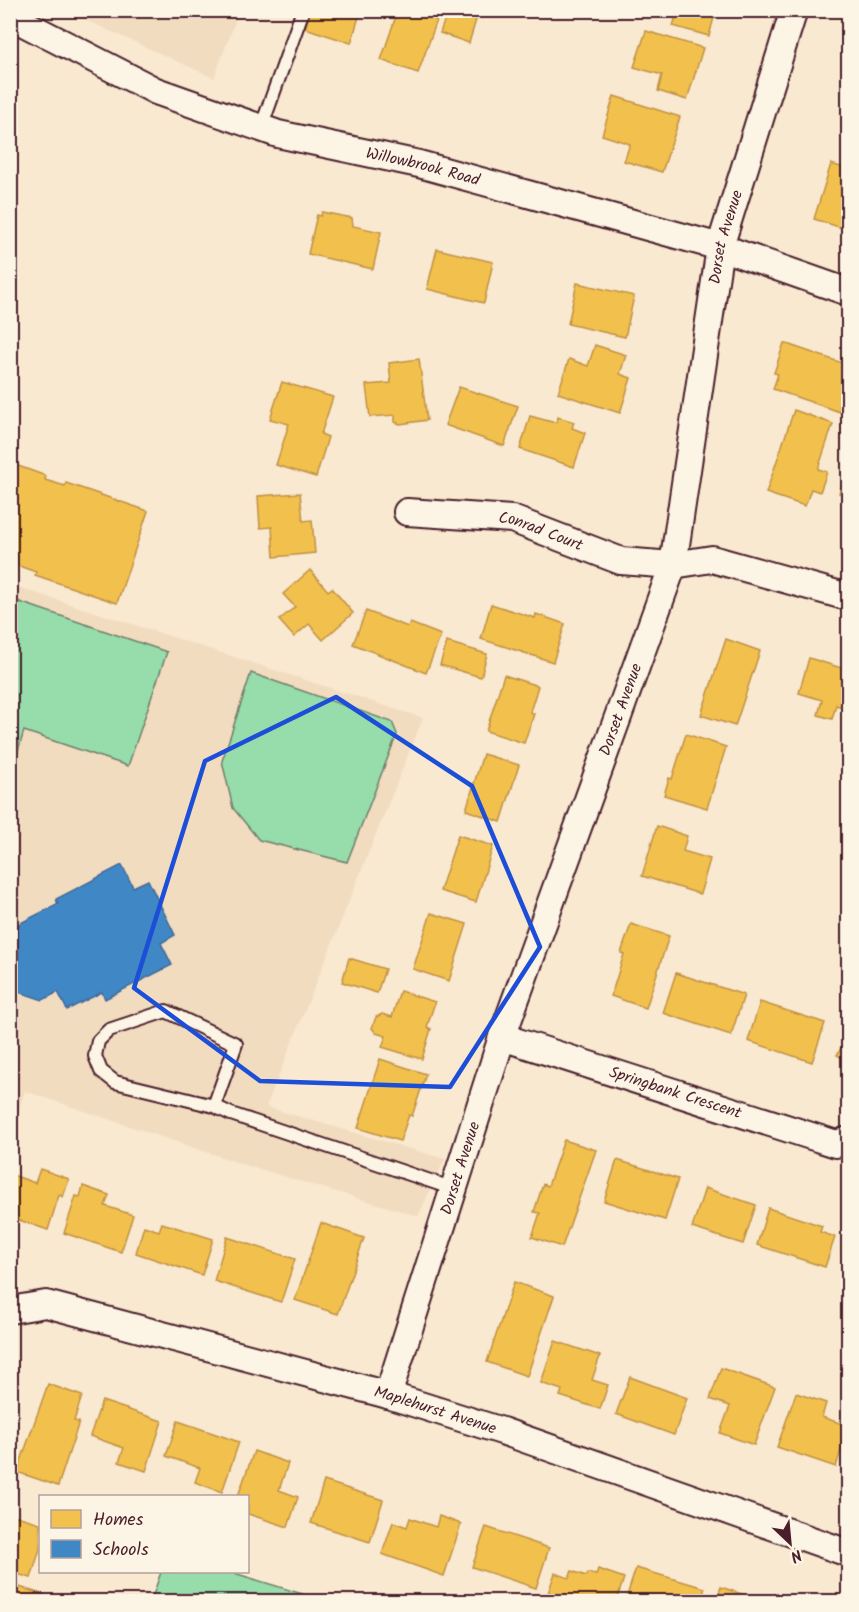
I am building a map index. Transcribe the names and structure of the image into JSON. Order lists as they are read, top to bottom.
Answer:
{
  "streets": {
    "street": [
      "Willowbrook Road",
      "Dorset Avenue",
      "Conrad Court",
      "Springbank Crescent",
      "Maplehurst Avenue"
    ]
  },
  "crossings": [
    ["Willowbrook Road", "Dorset Avenue"],
    ["Dorset Avenue", "Conrad Court"],
    ["Dorset Avenue", "Springbank Crescent"],
    ["Dorset Avenue", "Maplehurst Avenue"]
  ],
  "legend": ["Homes", "Schools"],
  "north": "bottom right"
}
